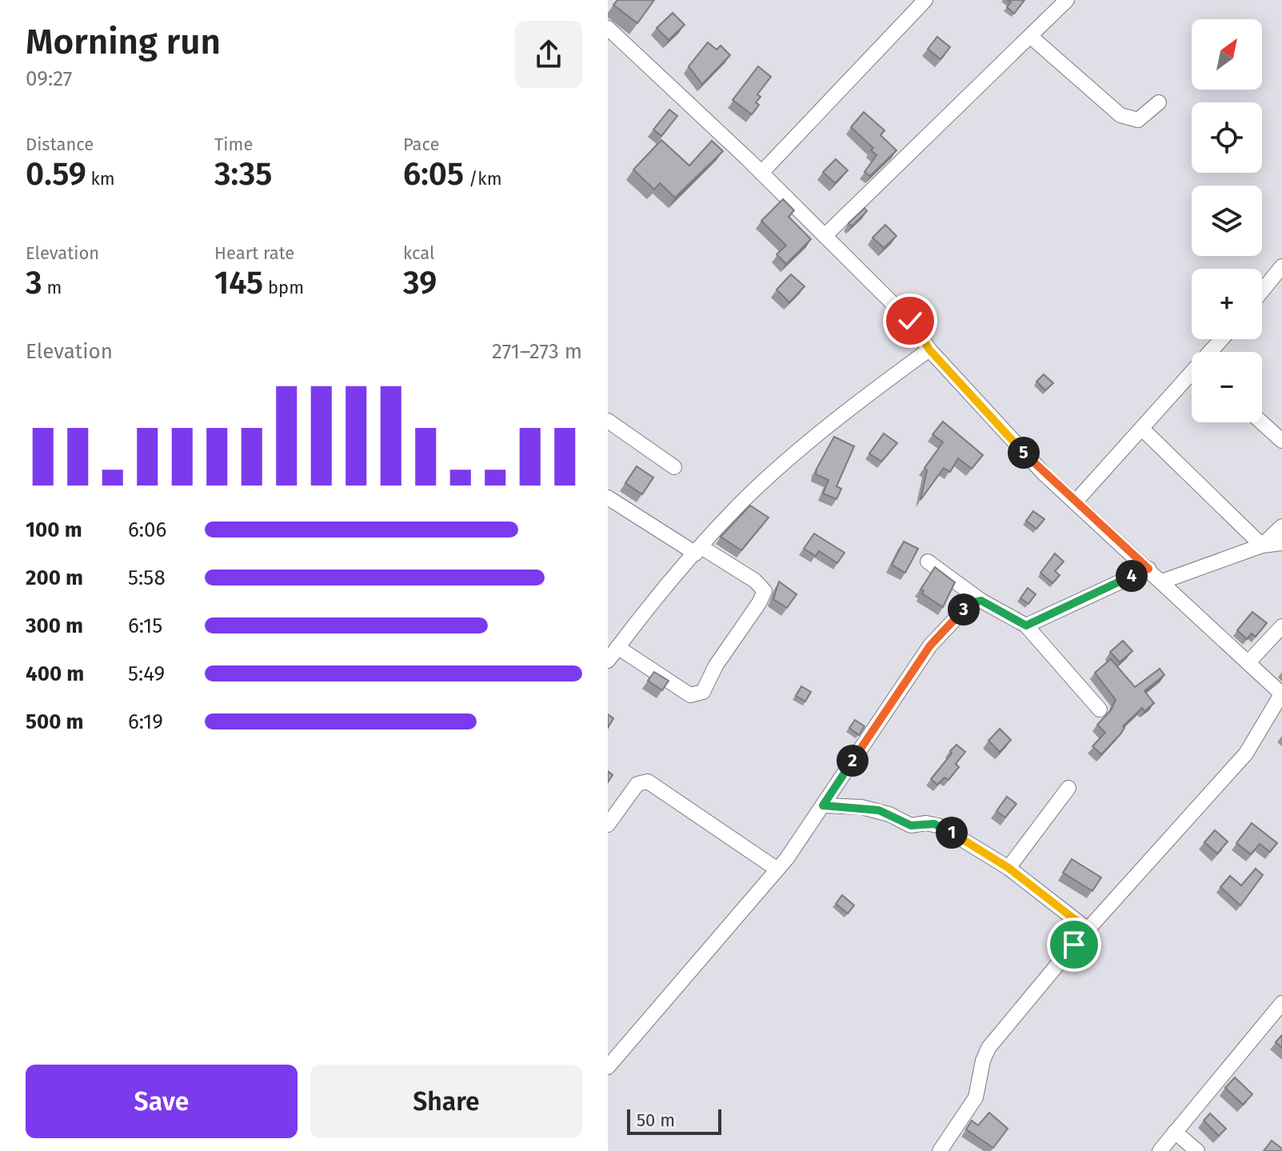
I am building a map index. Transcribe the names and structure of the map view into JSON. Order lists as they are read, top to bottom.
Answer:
{
  "scale_bar": "50 m",
  "north": "top right",
  "page": {
    "heading": ["Morning run", "09:27"],
    "map_buttons": ["+", "−"],
    "stats": [
      ["Distance", "0.59 km"],
      ["Time", "3:35"],
      ["Pace", "6:05 /km"],
      ["Elevation", "3 m"],
      ["Heart rate", "145 bpm"],
      ["kcal", "39"]
    ],
    "chart": ["Elevation", "271–273 m"],
    "pins": [
      "5",
      "4",
      "3",
      "2",
      "1"
    ],
    "list": [
      {
        "name": "100 m",
        "note": "6:06"
      },
      {
        "name": "200 m",
        "note": "5:58"
      },
      {
        "name": "300 m",
        "note": "6:15"
      },
      {
        "name": "400 m",
        "note": "5:49"
      },
      {
        "name": "500 m",
        "note": "6:19"
      }
    ],
    "buttons": ["Save", "Share"],
    "scale": "50 m"
  }
}
